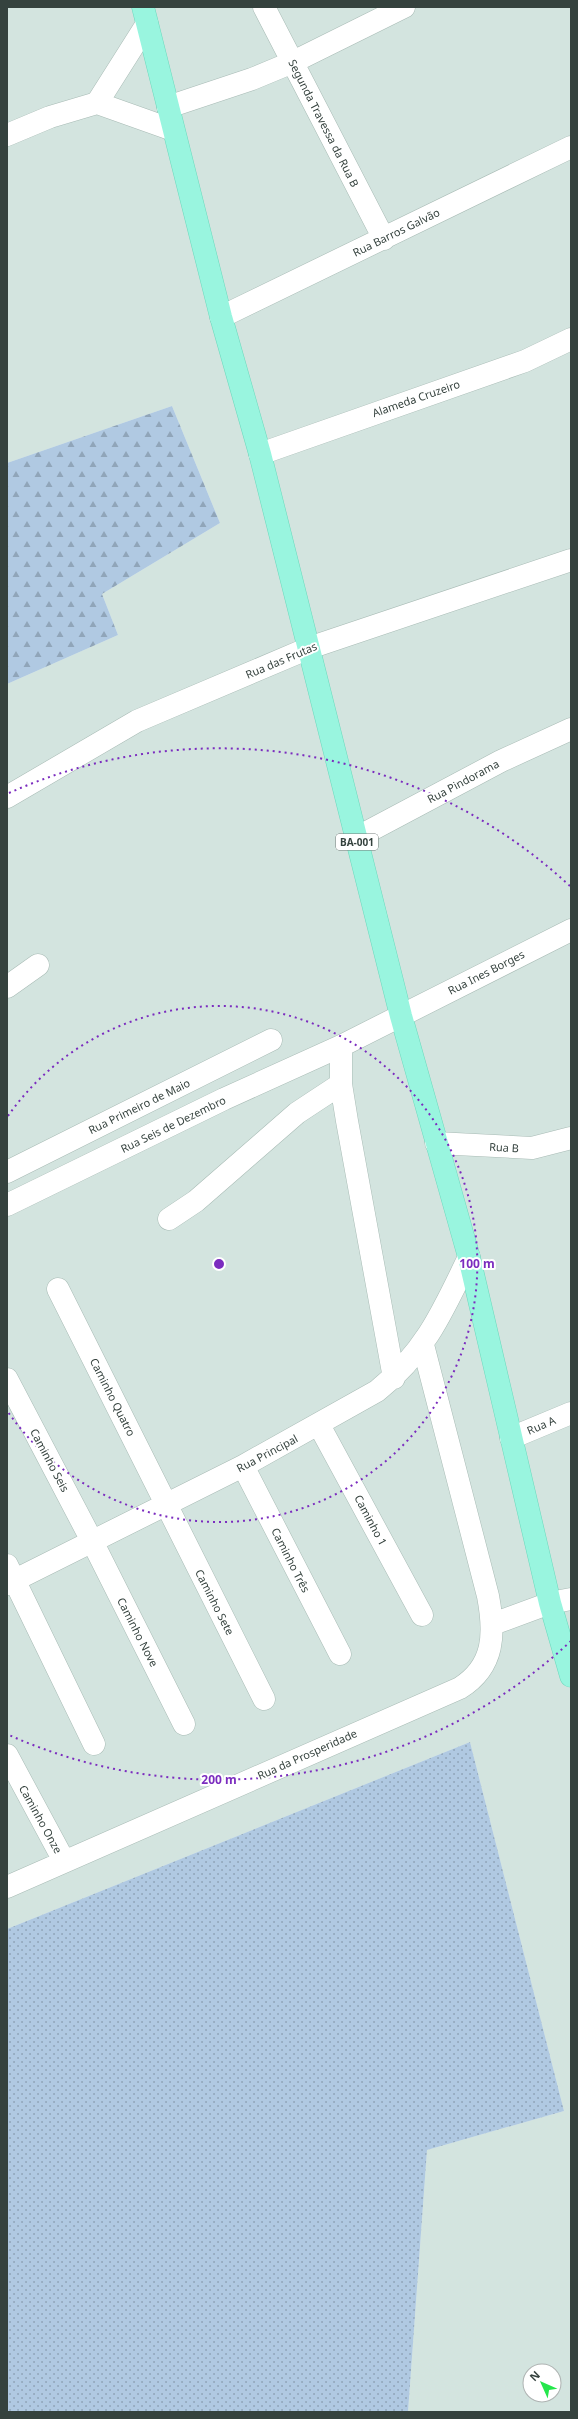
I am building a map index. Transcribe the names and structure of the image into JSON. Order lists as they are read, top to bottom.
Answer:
{
  "streets": {
    "main road": ["BA-001"],
    "street": [
      "Segunda Travessa da Rua B",
      "Rua Barros Galvão",
      "Alameda Cruzeiro",
      "Rua das Frutas",
      "Rua Pindorama",
      "Rua Ines Borges",
      "Rua Primeiro de Maio",
      "Rua Seis de Dezembro",
      "Rua B",
      "Caminho Quatro",
      "Rua A",
      "Rua Principal",
      "Caminho Seis",
      "Caminho 1",
      "Caminho Três",
      "Caminho Sete",
      "Caminho Nove",
      "Rua da Prosperidade",
      "Caminho Onze"
    ]
  },
  "crossings": [
    ["Segunda Travessa da Rua B", "Rua Barros Galvão"],
    ["Rua Barros Galvão", "BA-001"],
    ["Alameda Cruzeiro", "BA-001"],
    ["Rua das Frutas", "BA-001"],
    ["Rua Pindorama", "BA-001"],
    ["BA-001", "Rua Ines Borges"],
    ["BA-001", "Rua B"],
    ["BA-001", "Rua A"],
    ["BA-001", "Rua Principal"],
    ["Rua Ines Borges", "Rua Seis de Dezembro"],
    ["Caminho Quatro", "Rua Principal"],
    ["Caminho Quatro", "Caminho Sete"],
    ["Rua Principal", "Caminho Seis"],
    ["Rua Principal", "Caminho 1"],
    ["Rua Principal", "Caminho Três"],
    ["Rua Principal", "Caminho Sete"],
    ["Rua Principal", "Caminho Nove"],
    ["Caminho Seis", "Caminho Nove"],
    ["Rua da Prosperidade", "Caminho Onze"]
  ],
  "north": "top left",
  "rings": ["100 m", "200 m"]
}
